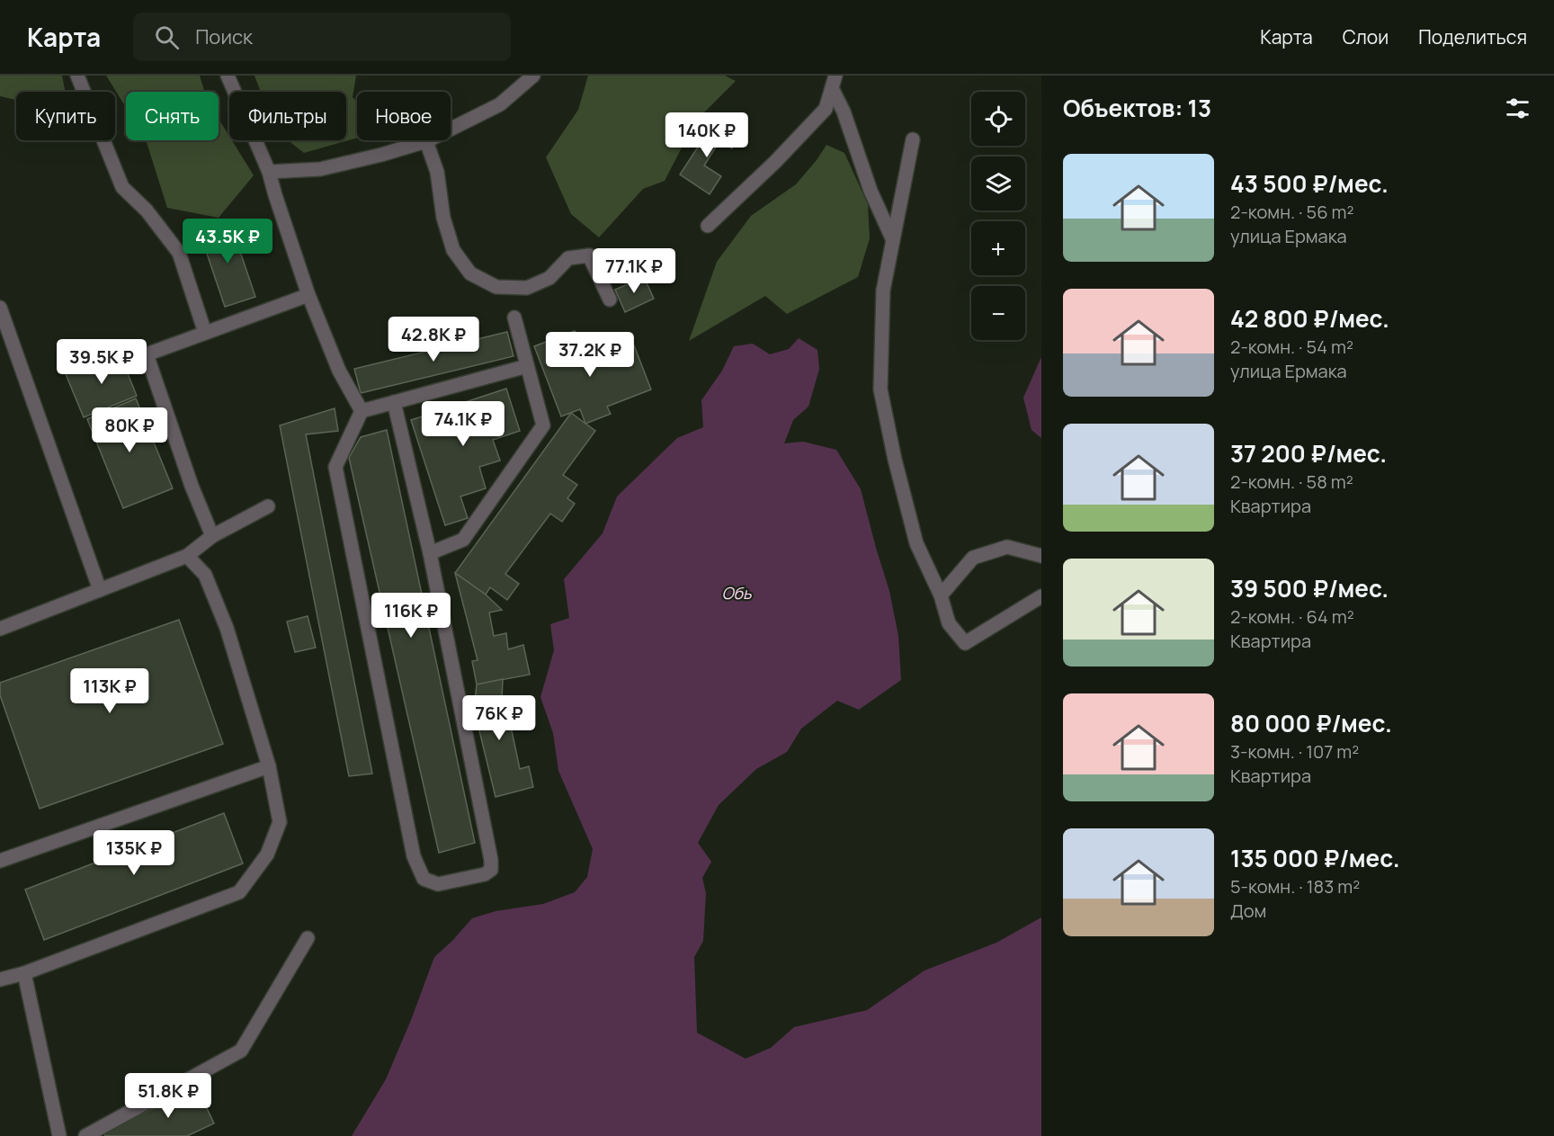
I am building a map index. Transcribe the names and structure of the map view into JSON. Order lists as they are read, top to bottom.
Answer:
{
  "water": ["Обь"],
  "page": {
    "header": "Карта",
    "search": "Поиск",
    "nav": ["Карта", "Слои", "Поделиться"],
    "heading": "Объектов: 13",
    "map_buttons": ["+", "−"],
    "chip": [
      "Купить",
      "Снять",
      "Фильтры",
      "Новое"
    ],
    "price": [
      "140K ₽",
      "43.5K ₽",
      "77.1K ₽",
      "42.8K ₽",
      "37.2K ₽",
      "39.5K ₽",
      "74.1K ₽",
      "80K ₽",
      "116K ₽",
      "113K ₽",
      "76K ₽",
      "135K ₽",
      "51.8K ₽"
    ],
    "list": [
      {
        "name": "43 500 ₽/мес.",
        "note": "2-комн. · 56 m² · улица Ермака"
      },
      {
        "name": "42 800 ₽/мес.",
        "note": "2-комн. · 54 m² · улица Ермака"
      },
      {
        "name": "37 200 ₽/мес.",
        "note": "2-комн. · 58 m² · Квартира"
      },
      {
        "name": "39 500 ₽/мес.",
        "note": "2-комн. · 64 m² · Квартира"
      },
      {
        "name": "80 000 ₽/мес.",
        "note": "3-комн. · 107 m² · Квартира"
      },
      {
        "name": "135 000 ₽/мес.",
        "note": "5-комн. · 183 m² · Дом"
      }
    ]
  }
}
